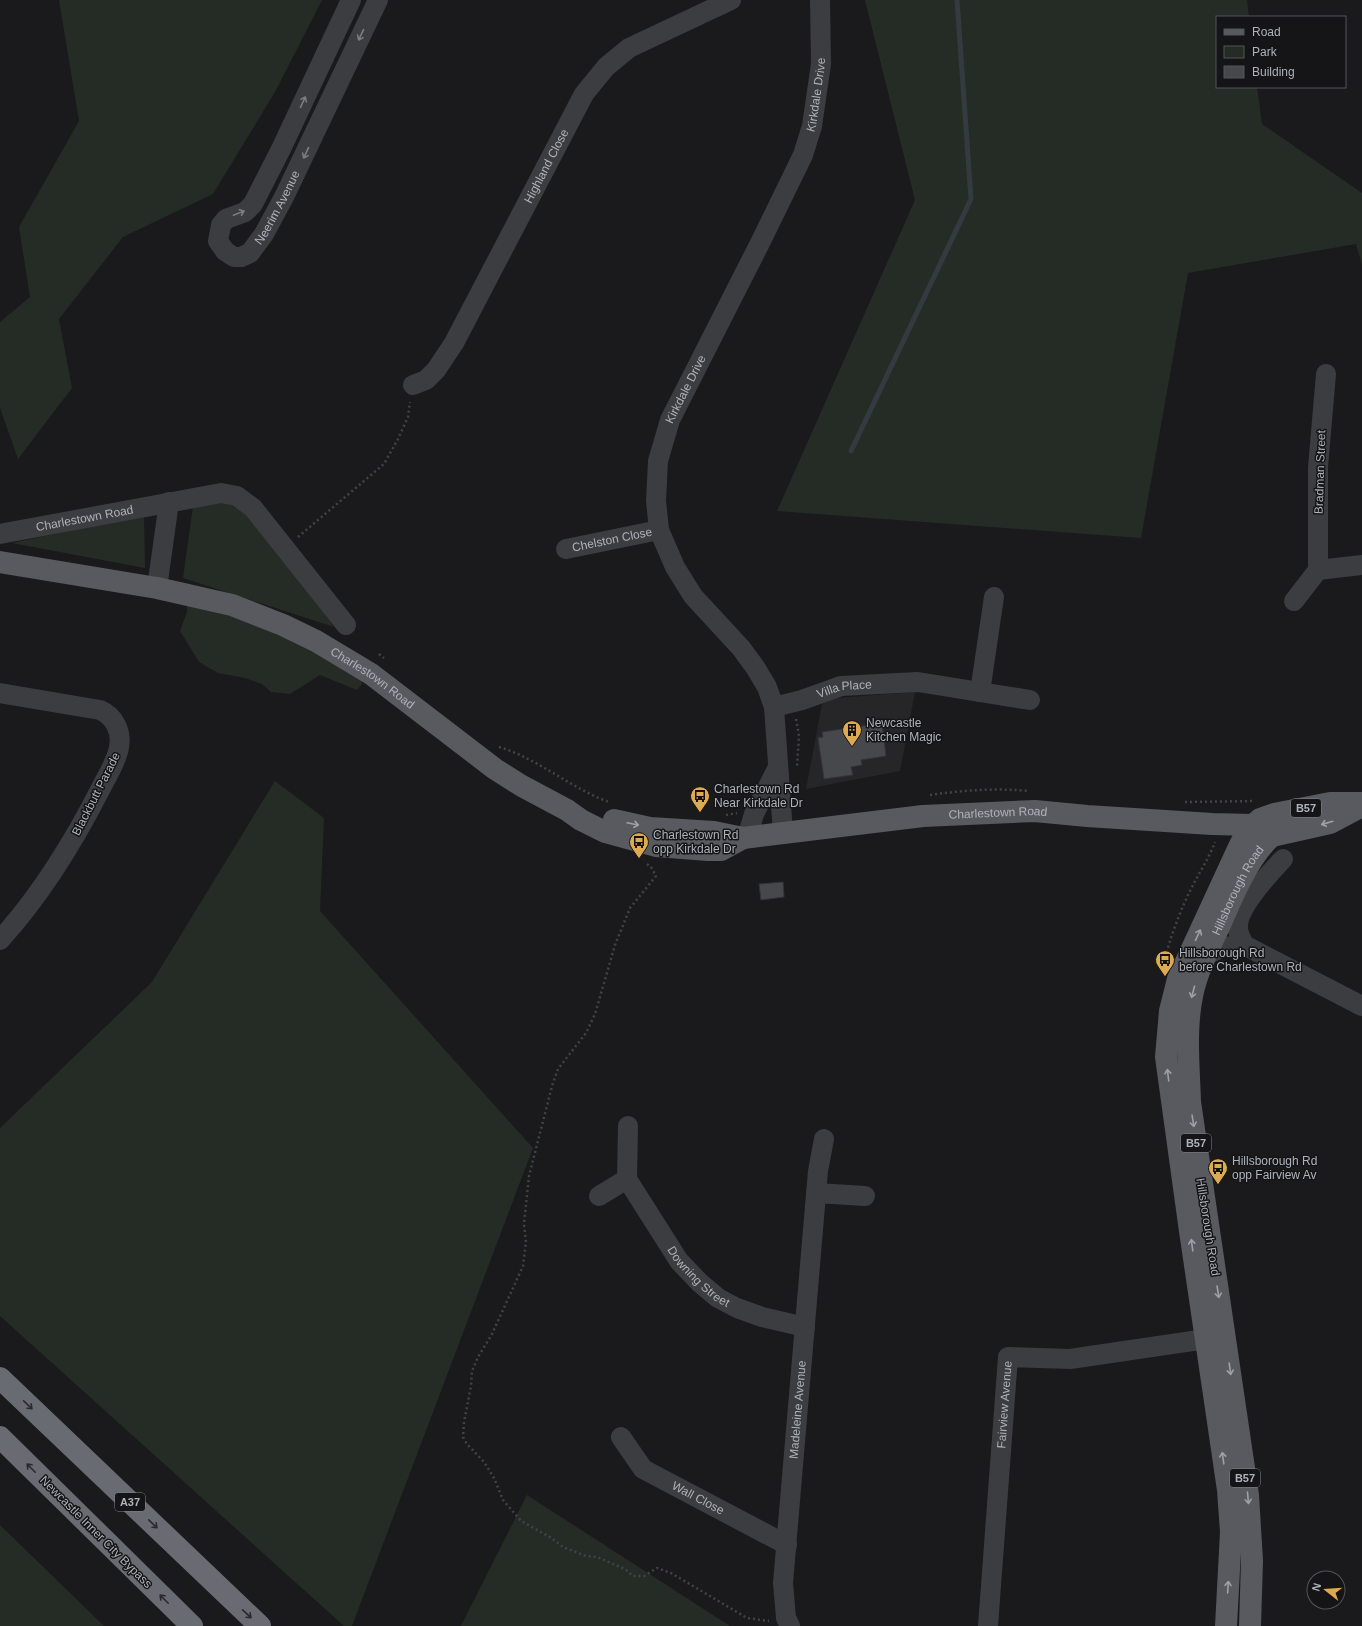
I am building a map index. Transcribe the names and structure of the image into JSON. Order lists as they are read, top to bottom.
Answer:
{
  "streets": {
    "highway": ["A37", "Newcastle Inner City Bypass"],
    "main road": ["Charlestown Road", "B57", "Hillsborough Road"],
    "street": [
      "Kirkdale Drive",
      "Highland Close",
      "Neerim Avenue",
      "Bradman Street",
      "Chelston Close",
      "Villa Place",
      "Blackbutt Parade",
      "Downing Street",
      "Fairview Avenue",
      "Madeleine Avenue",
      "Wall Close"
    ]
  },
  "crossings": [
    ["Kirkdale Drive", "Charlestown Road"],
    ["Kirkdale Drive", "Chelston Close"],
    ["Kirkdale Drive", "Villa Place"],
    ["Charlestown Road", "B57"],
    ["Charlestown Road", "Hillsborough Road"],
    ["B57", "Hillsborough Road"],
    ["B57", "Fairview Avenue"],
    ["Hillsborough Road", "Fairview Avenue"],
    ["Downing Street", "Madeleine Avenue"],
    ["Madeleine Avenue", "Wall Close"]
  ],
  "places": {
    "building": ["Newcastle Kitchen Magic"],
    "bus stop": [
      "Charlestown Rd Near Kirkdale Dr",
      "Charlestown Rd opp Kirkdale Dr",
      "Hillsborough Rd before Charlestown Rd",
      "Hillsborough Rd opp Fairview Av"
    ]
  },
  "legend": ["Road", "Park", "Building"],
  "north": "left"
}
